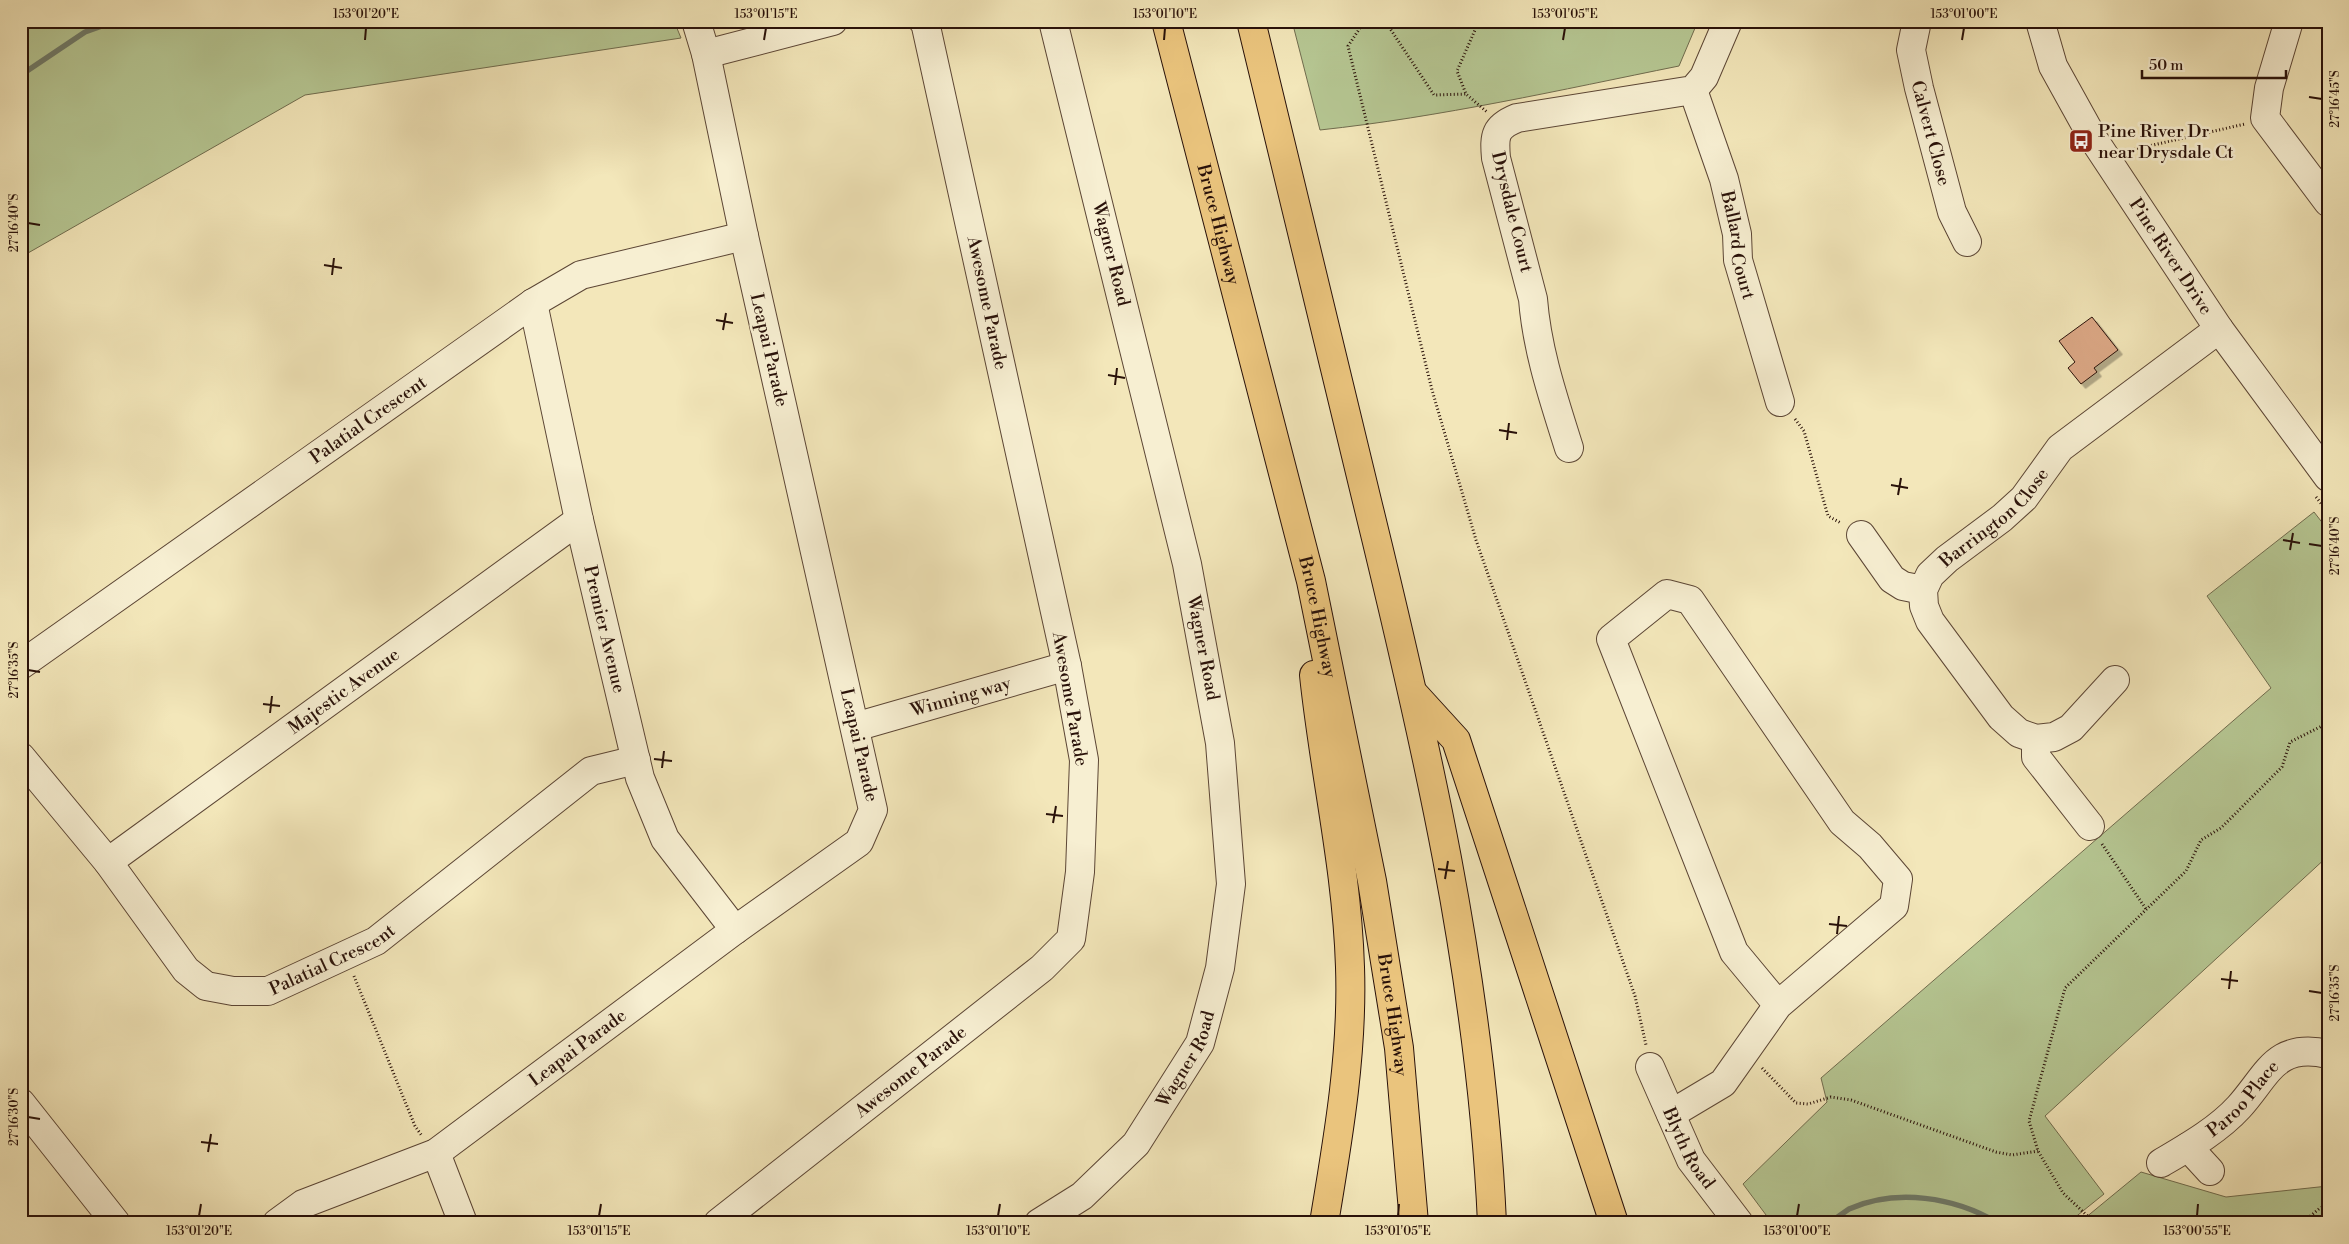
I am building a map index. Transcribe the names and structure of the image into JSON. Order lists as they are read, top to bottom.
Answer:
{
  "streets": {
    "highway": ["Bruce Highway"],
    "street": [
      "Calvert Close",
      "Drysdale Court",
      "Ballard Court",
      "Wagner Road",
      "Pine River Drive",
      "Awesome Parade",
      "Leapai Parade",
      "Palatial Crescent",
      "Barrington Close",
      "Premier Avenue",
      "Majestic Avenue",
      "Winning way",
      "Paroo Place",
      "Blyth Road"
    ]
  },
  "crossings": [
    ["Drysdale Court", "Ballard Court"],
    ["Pine River Drive", "Barrington Close"],
    ["Awesome Parade", "Winning way"],
    ["Leapai Parade", "Palatial Crescent"],
    ["Leapai Parade", "Premier Avenue"],
    ["Leapai Parade", "Winning way"],
    ["Palatial Crescent", "Premier Avenue"],
    ["Palatial Crescent", "Majestic Avenue"],
    ["Premier Avenue", "Majestic Avenue"]
  ],
  "places": {
    "bus stop": ["Pine River Dr near Drysdale Ct"]
  },
  "scale_bar": "50 m",
  "coordinates": [
    "153°01'20\"E",
    "153°01'15\"E",
    "153°01'10\"E",
    "153°01'05\"E",
    "153°01'00\"E",
    "27°16'45\"S",
    "27°16'40\"S",
    "27°16'35\"S",
    "27°16'30\"S",
    "153°00'55\"E"
  ]
}
